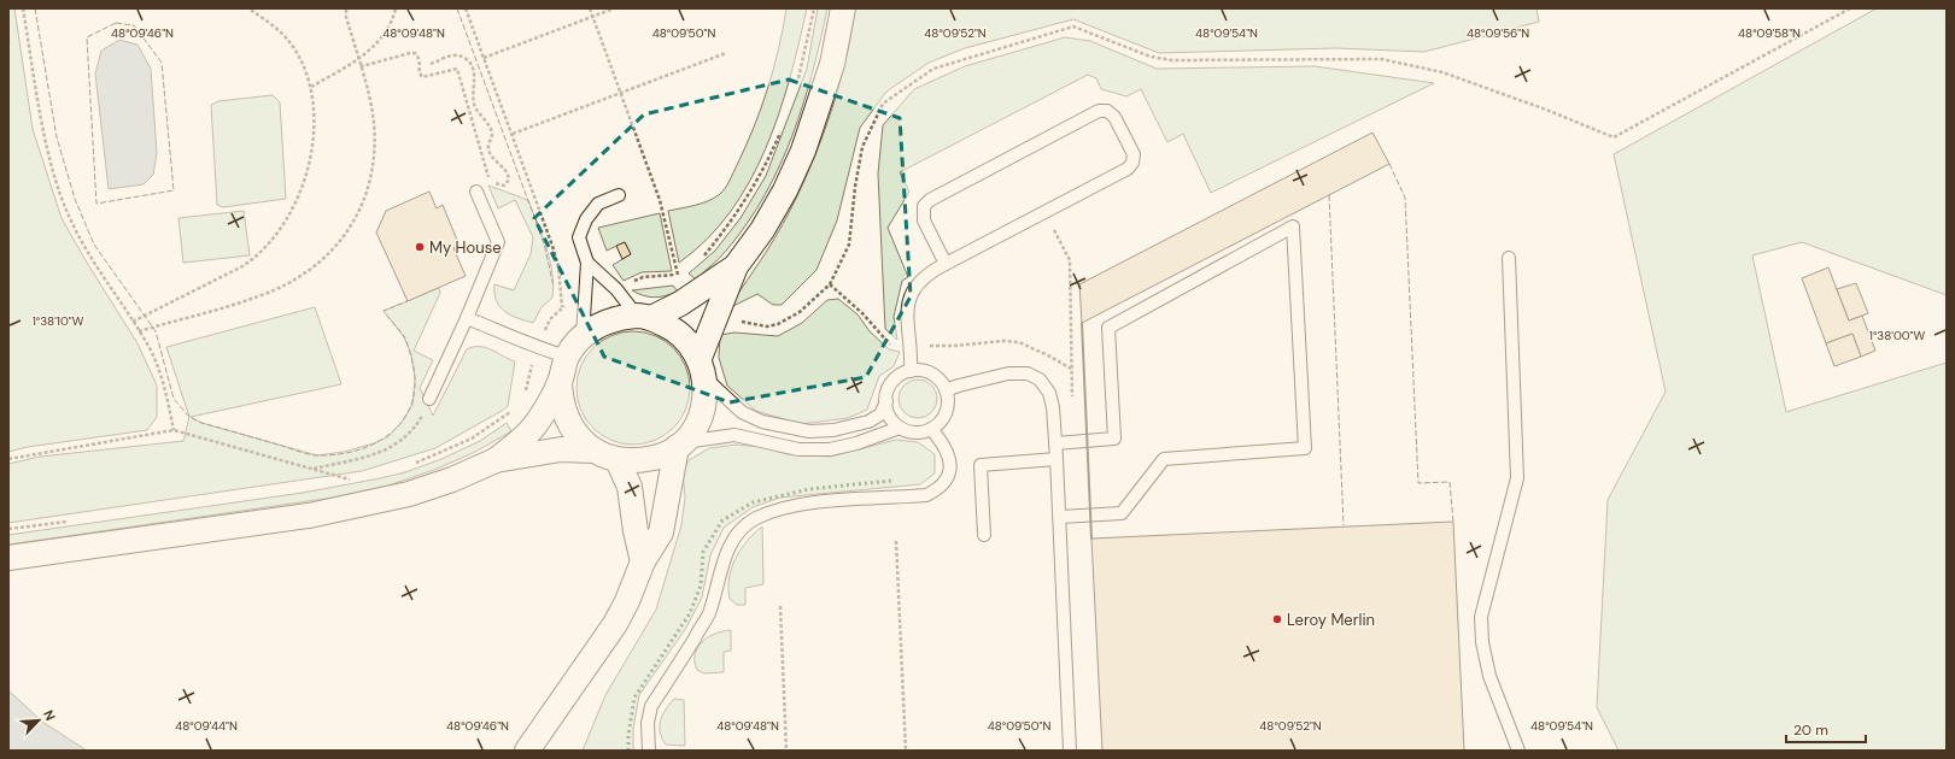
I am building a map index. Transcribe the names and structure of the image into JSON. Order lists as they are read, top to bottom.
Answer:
{
  "places": ["My House", "Leroy Merlin"],
  "scale_bar": "20 m",
  "north": "top right",
  "coordinates": [
    "48°09'46\"N",
    "48°09'48\"N",
    "48°09'50\"N",
    "48°09'52\"N",
    "48°09'54\"N",
    "48°09'56\"N",
    "48°09'58\"N",
    "1°38'10\"W",
    "1°38'00\"W",
    "48°09'44\"N"
  ]
}
